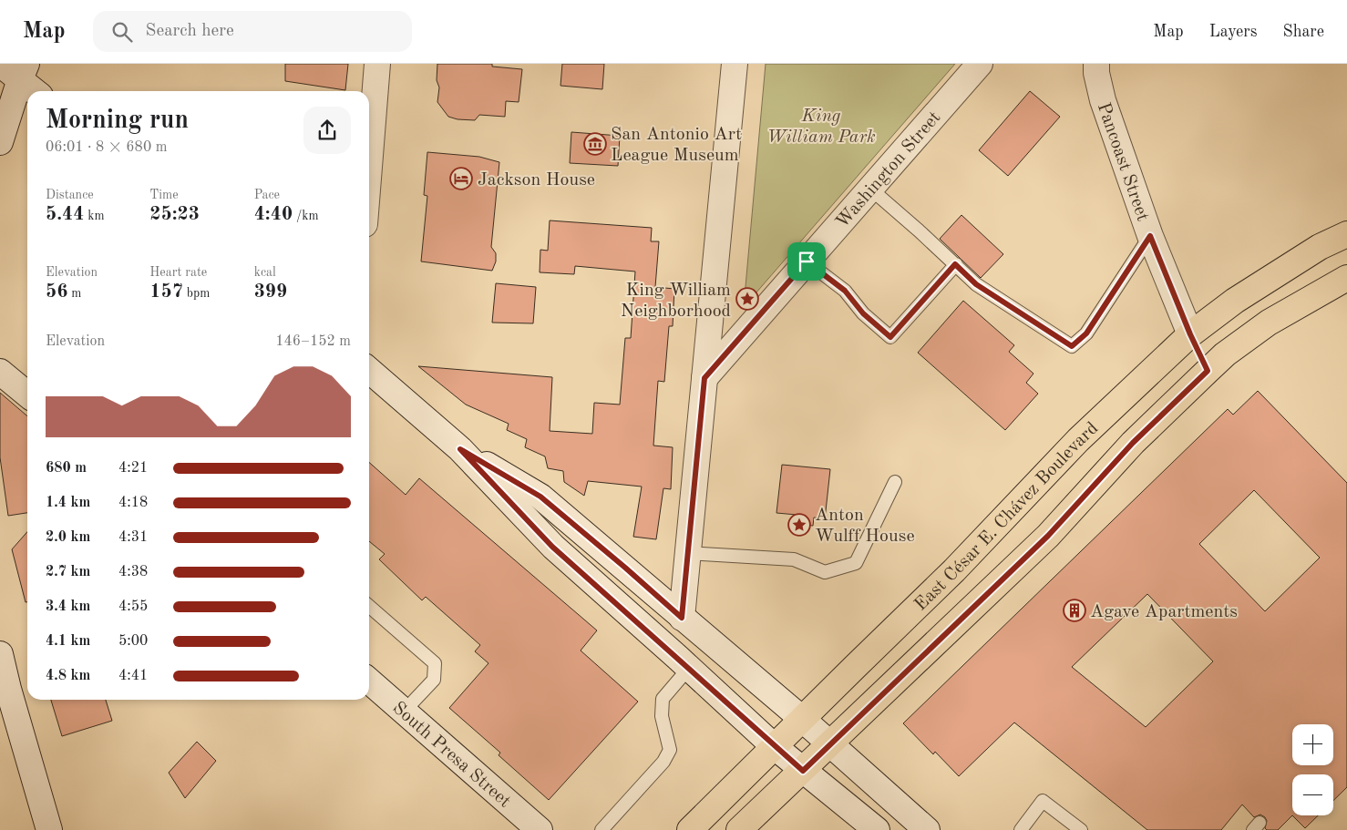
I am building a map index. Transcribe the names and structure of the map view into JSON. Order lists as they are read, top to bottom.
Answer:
{
  "streets": {
    "main road": [
      "Pancoast Street",
      "Washington Street",
      "East César E. Chávez Boulevard",
      "South Presa Street"
    ]
  },
  "crossings": [
    ["Pancoast Street", "East César E. Chávez Boulevard"]
  ],
  "parks": ["King William Park"],
  "places": {
    "museum": ["San Antonio Art League Museum"],
    "hotel": ["Jackson House"],
    "place": ["King William Neighborhood", "Anton Wulff House"],
    "building": ["Agave Apartments"]
  },
  "page": {
    "header": "Map",
    "search": "Search here",
    "nav": ["Map", "Layers", "Share"],
    "heading": ["Morning run", "06:01 · 8 × 680 m"],
    "stats": [
      ["Distance", "5.44 km"],
      ["Time", "25:23"],
      ["Pace", "4:40 /km"],
      ["Elevation", "56 m"],
      ["Heart rate", "157 bpm"],
      ["kcal", "399"]
    ],
    "chart": ["Elevation", "146–152 m"],
    "list": [
      {
        "name": "680 m",
        "note": "4:21"
      },
      {
        "name": "1.4 km",
        "note": "4:18"
      },
      {
        "name": "2.0 km",
        "note": "4:31"
      },
      {
        "name": "2.7 km",
        "note": "4:38"
      },
      {
        "name": "3.4 km",
        "note": "4:55"
      },
      {
        "name": "4.1 km",
        "note": "5:00"
      },
      {
        "name": "4.8 km",
        "note": "4:41"
      }
    ],
    "map_buttons": ["+", "−"]
  }
}
